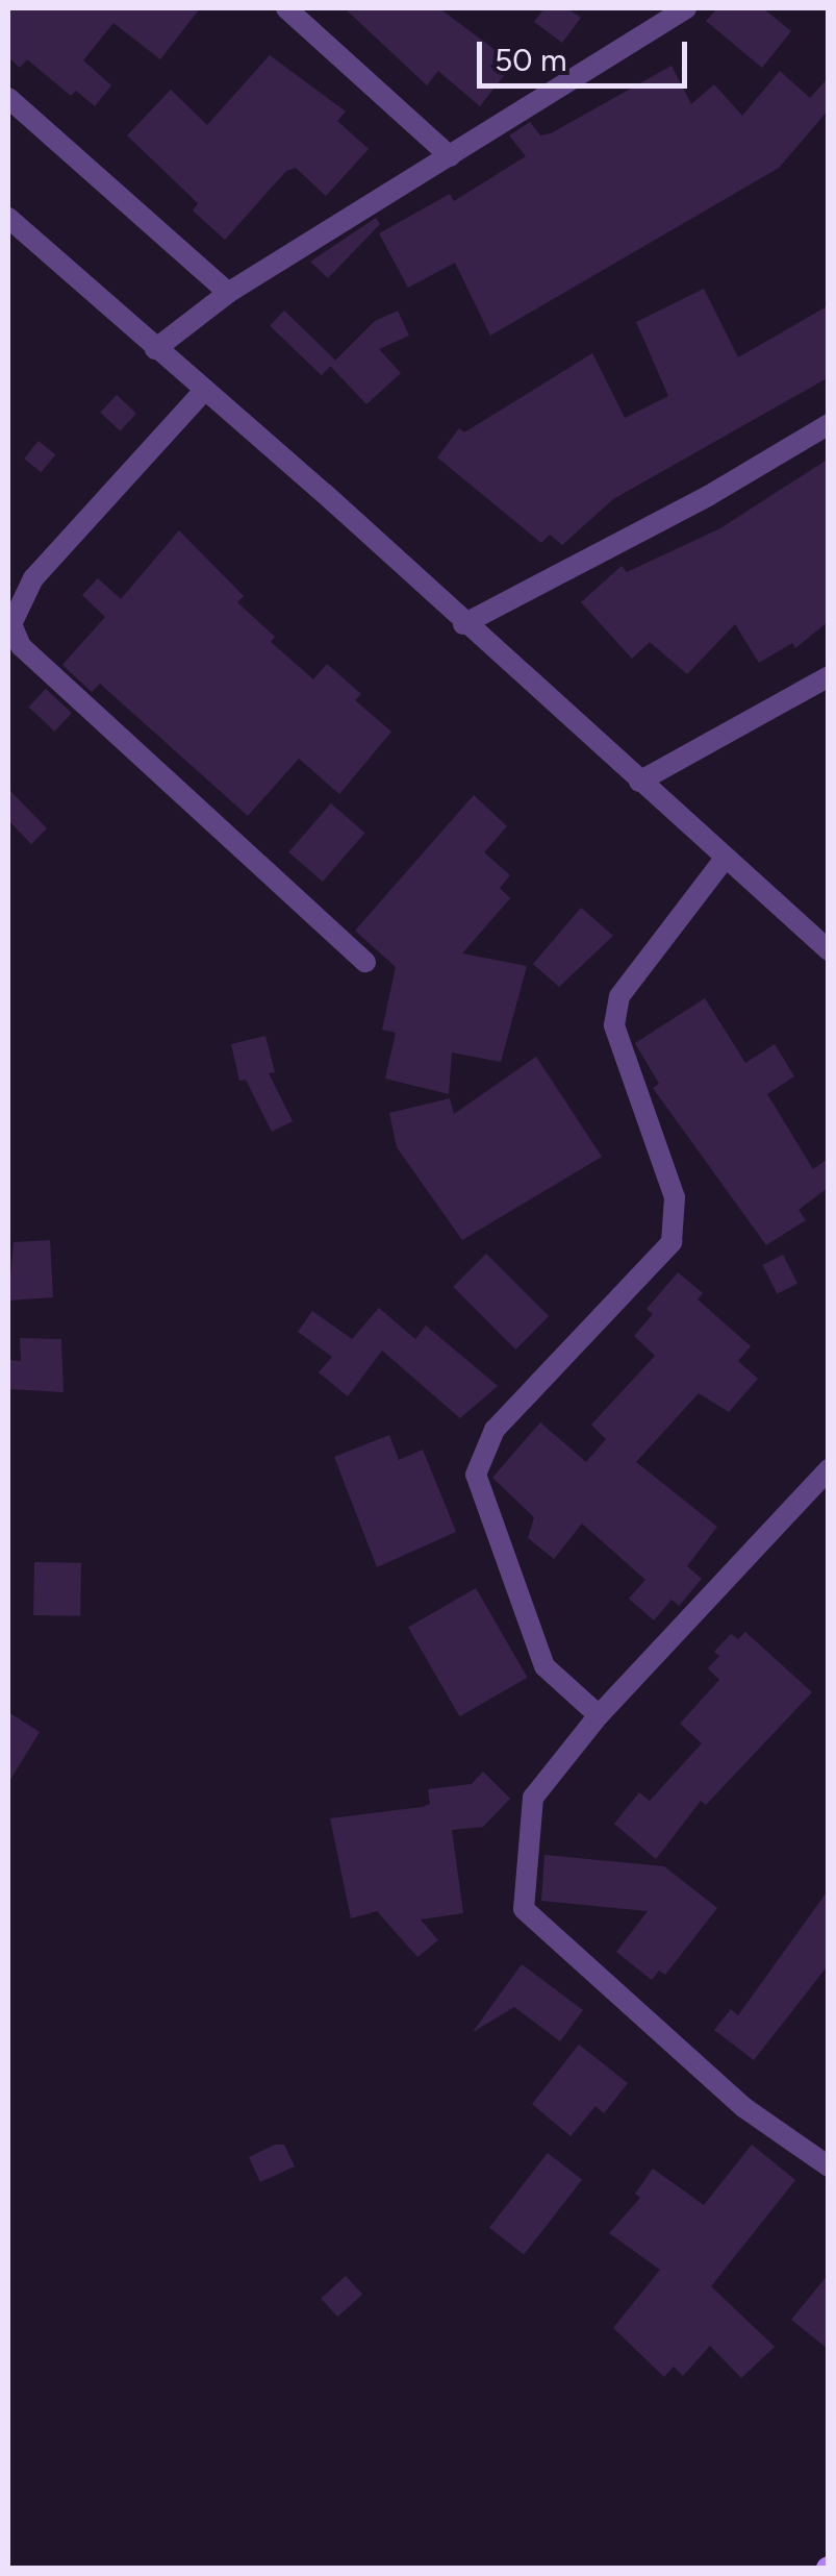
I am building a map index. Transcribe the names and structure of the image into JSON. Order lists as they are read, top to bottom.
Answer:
{
  "scale_bar": "50 m"
}
